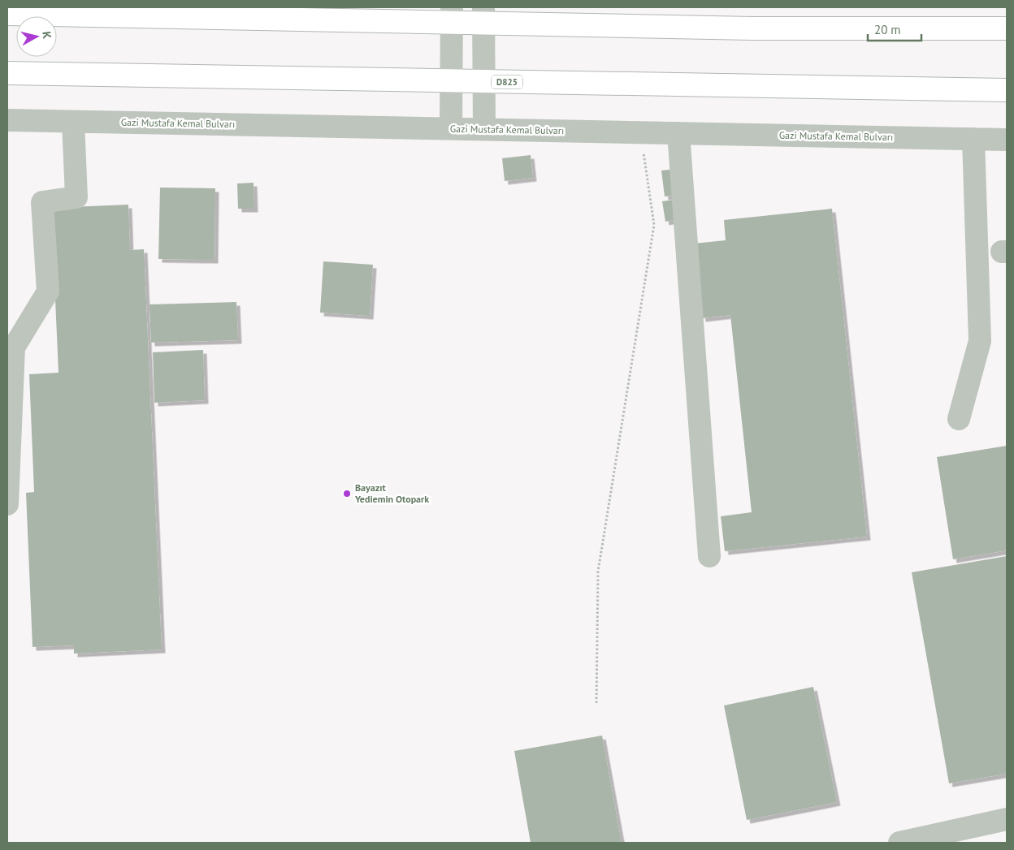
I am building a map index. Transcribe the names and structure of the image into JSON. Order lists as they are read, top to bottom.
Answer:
{
  "streets": {
    "highway": ["D825"],
    "street": ["Gazi Mustafa Kemal Bulvarı"]
  },
  "places": ["Bayazıt Yediemin Otopark"],
  "scale_bar": "20 m",
  "north": "right"
}
